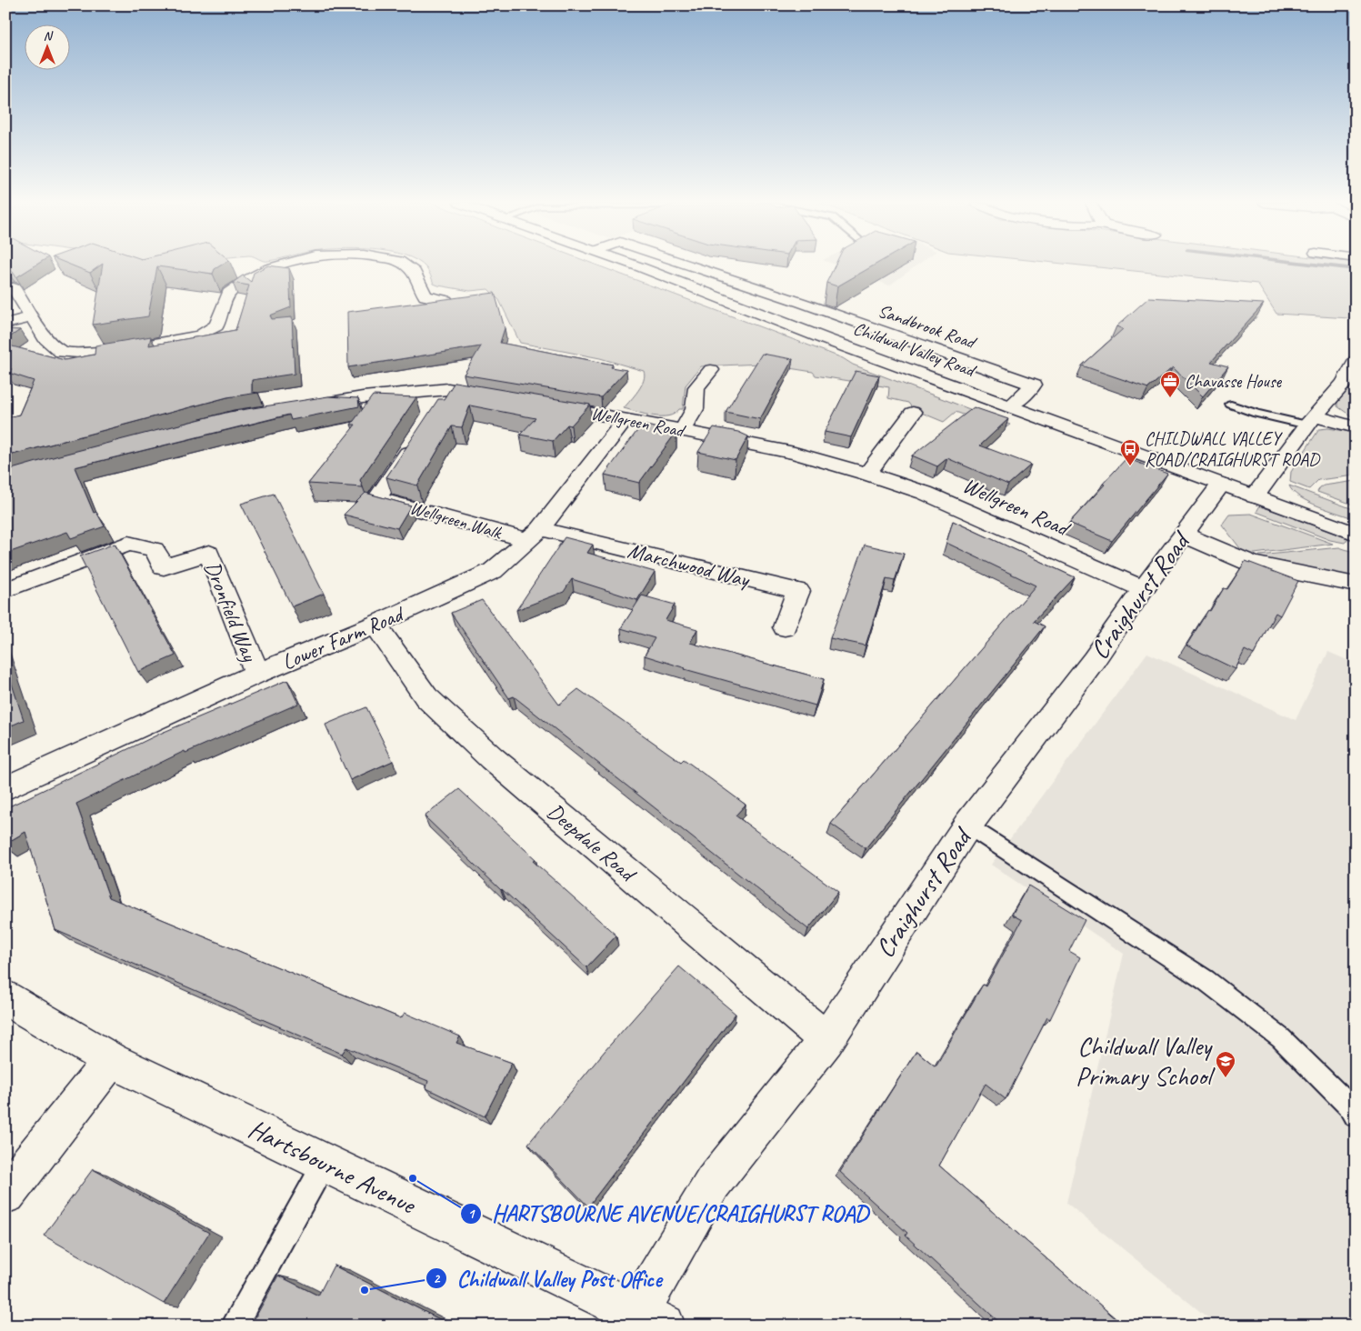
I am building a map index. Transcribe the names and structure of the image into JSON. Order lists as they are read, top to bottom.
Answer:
{
  "streets": {
    "street": [
      "Sandbrook Road",
      "Childwall Valley Road",
      "Wellgreen Road",
      "Wellgreen Walk",
      "Marchwood Way",
      "Craighurst Road",
      "Dronfield Way",
      "Lower Farm Road",
      "Deepdale Road",
      "Hartsbourne Avenue"
    ]
  },
  "crossings": [
    ["Sandbrook Road", "Childwall Valley Road"],
    ["Childwall Valley Road", "Craighurst Road"],
    ["Wellgreen Road", "Craighurst Road"],
    ["Wellgreen Road", "Lower Farm Road"],
    ["Wellgreen Walk", "Marchwood Way"],
    ["Wellgreen Walk", "Lower Farm Road"],
    ["Marchwood Way", "Lower Farm Road"],
    ["Craighurst Road", "Deepdale Road"],
    ["Craighurst Road", "Hartsbourne Avenue"],
    ["Dronfield Way", "Lower Farm Road"],
    ["Lower Farm Road", "Deepdale Road"]
  ],
  "places": {
    "office": ["Chavasse House"],
    "bus stop": ["CHILDWALL VALLEY ROAD/CRAIGHURST ROAD"],
    "school or university": ["Childwall Valley Primary School"],
    "other": ["HARTSBOURNE AVENUE/CRAIGHURST ROAD", "Childwall Valley Post Office"]
  },
  "north": "top"
}
